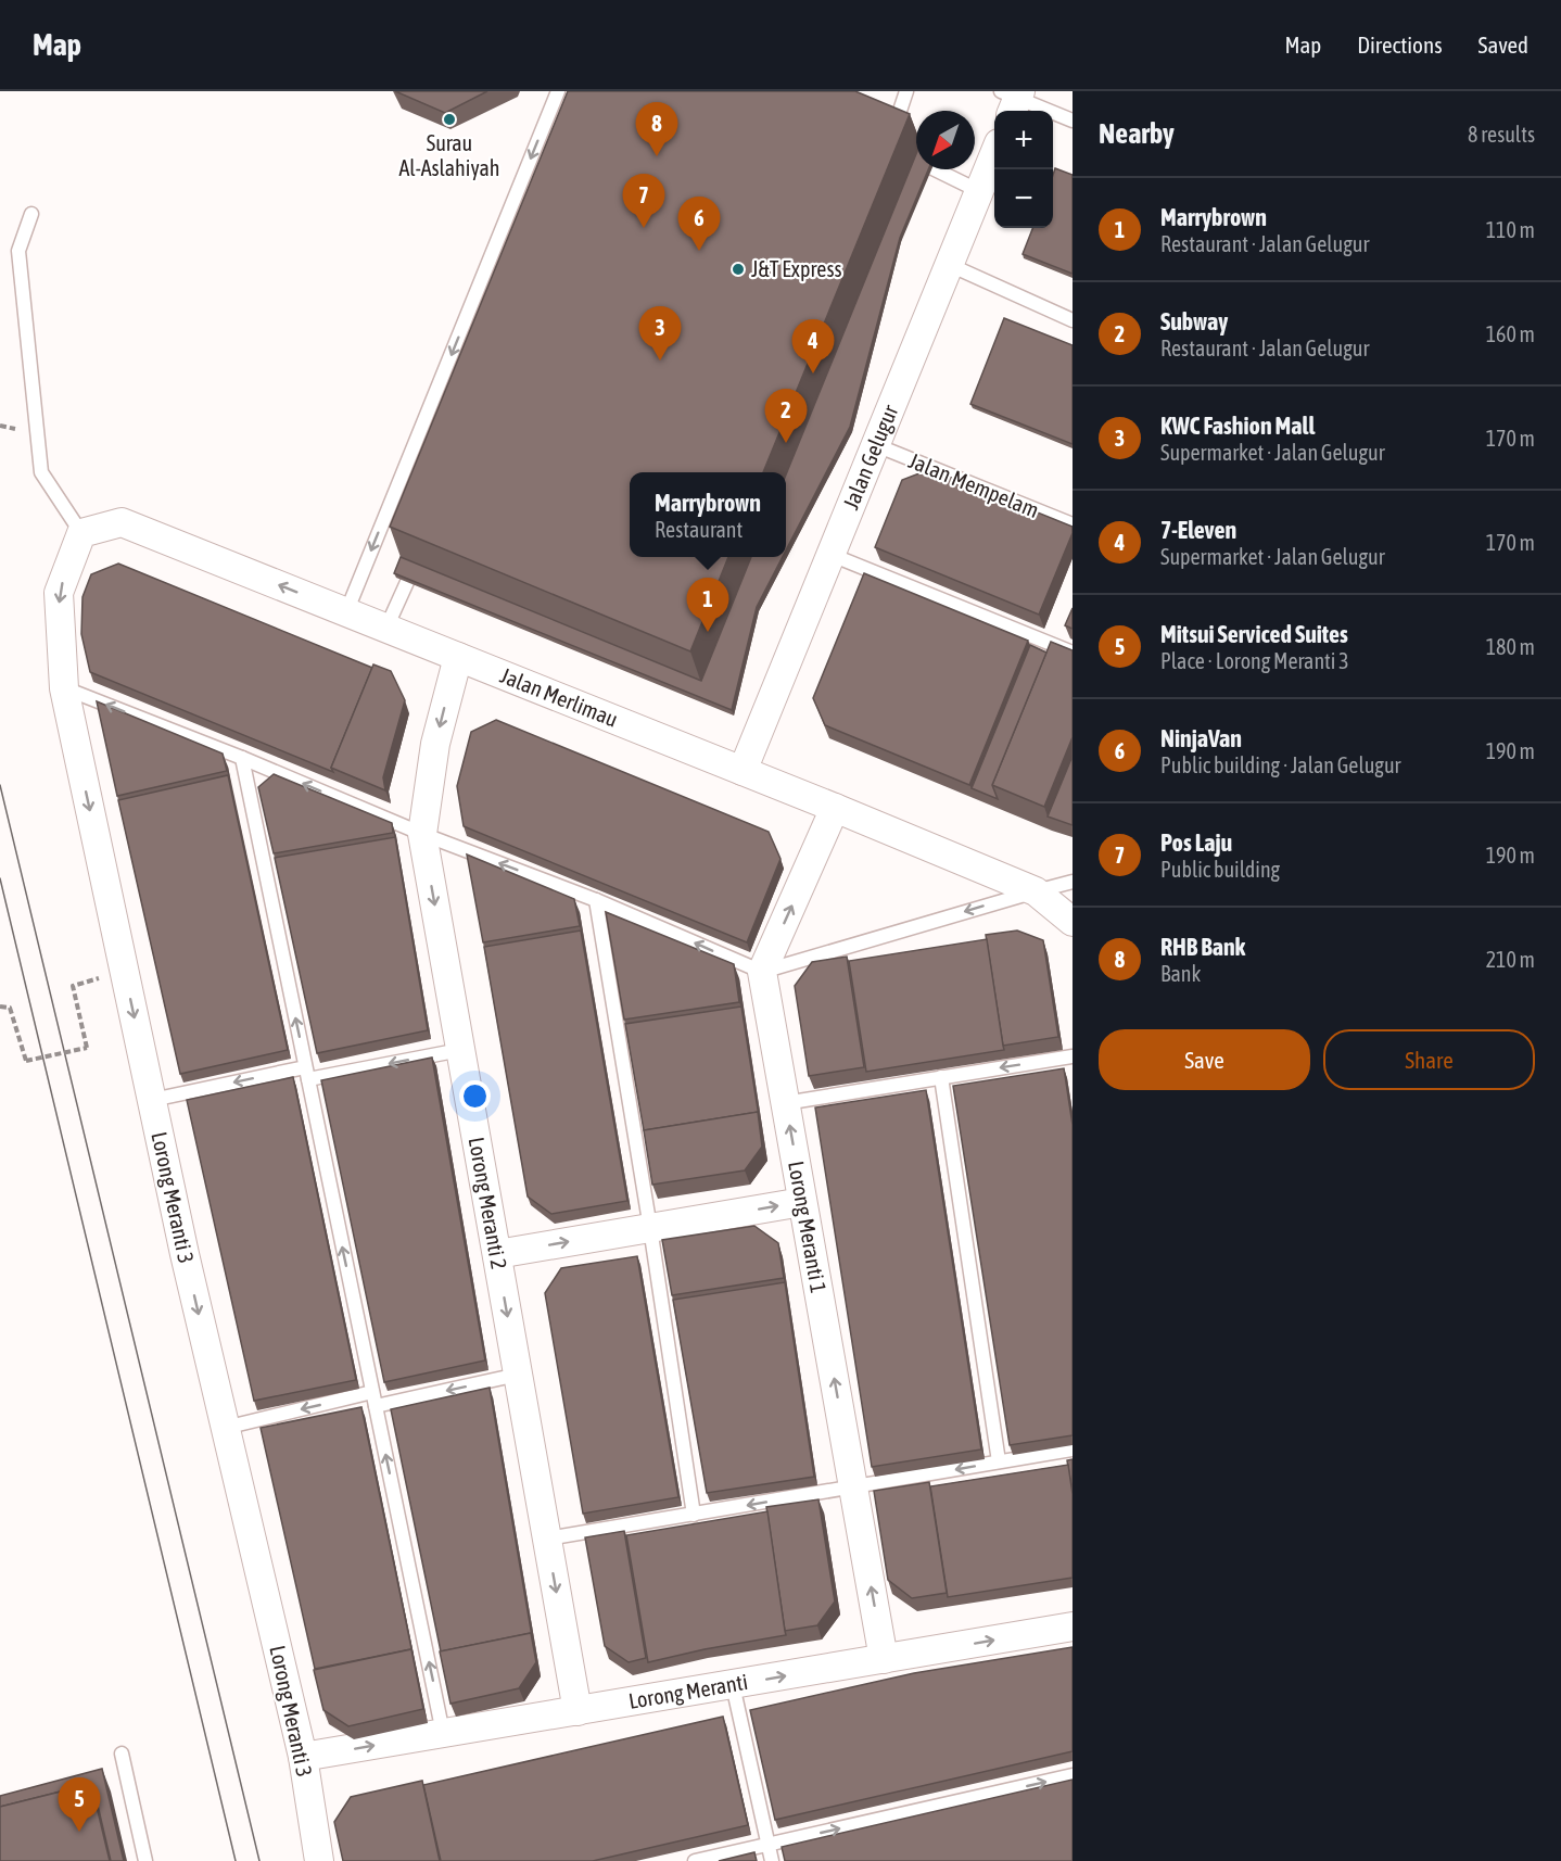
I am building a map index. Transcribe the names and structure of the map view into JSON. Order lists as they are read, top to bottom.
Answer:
{
  "streets": {
    "street": [
      "Jalan Gelugur",
      "Jalan Merlimau",
      "Lorong Meranti 3",
      "Lorong Meranti 2",
      "Lorong Meranti 1",
      "Lorong Meranti"
    ],
    "lane": ["Jalan Mempelam"]
  },
  "crossings": [
    ["Jalan Gelugur", "Jalan Mempelam"],
    ["Jalan Gelugur", "Jalan Merlimau"],
    ["Jalan Merlimau", "Lorong Meranti 3"],
    ["Jalan Merlimau", "Lorong Meranti 2"],
    ["Lorong Meranti 3", "Lorong Meranti"],
    ["Lorong Meranti 2", "Lorong Meranti"],
    ["Lorong Meranti 1", "Lorong Meranti"]
  ],
  "one_way": [
    "Lorong Meranti 3",
    "Lorong Meranti 2",
    "Lorong Meranti 1",
    "Lorong Meranti"
  ],
  "places": ["Surau Al-Aslahiyah", "J&T Express"],
  "north": "bottom left",
  "page": {
    "header": "Map",
    "nav": ["Map", "Directions", "Saved"],
    "heading": ["Nearby", "8 results"],
    "pins": [
      "8",
      "7",
      "6",
      "3",
      "4",
      "2",
      "1",
      "5"
    ],
    "map_buttons": ["+", "−"],
    "list": [
      {
        "mark": "1",
        "name": "Marrybrown",
        "note": "Restaurant · Jalan Gelugur",
        "value": "110 m"
      },
      {
        "mark": "2",
        "name": "Subway",
        "note": "Restaurant · Jalan Gelugur",
        "value": "160 m"
      },
      {
        "mark": "3",
        "name": "KWC Fashion Mall",
        "note": "Supermarket · Jalan Gelugur",
        "value": "170 m"
      },
      {
        "mark": "4",
        "name": "7-Eleven",
        "note": "Supermarket · Jalan Gelugur",
        "value": "170 m"
      },
      {
        "mark": "5",
        "name": "Mitsui Serviced Suites",
        "note": "Place · Lorong Meranti 3",
        "value": "180 m"
      },
      {
        "mark": "6",
        "name": "NinjaVan",
        "note": "Public building · Jalan Gelugur",
        "value": "190 m"
      },
      {
        "mark": "7",
        "name": "Pos Laju",
        "note": "Public building",
        "value": "190 m"
      },
      {
        "mark": "8",
        "name": "RHB Bank",
        "note": "Bank",
        "value": "210 m"
      }
    ],
    "popup": ["Marrybrown", "Restaurant"],
    "buttons": ["Save", "Share"]
  }
}
